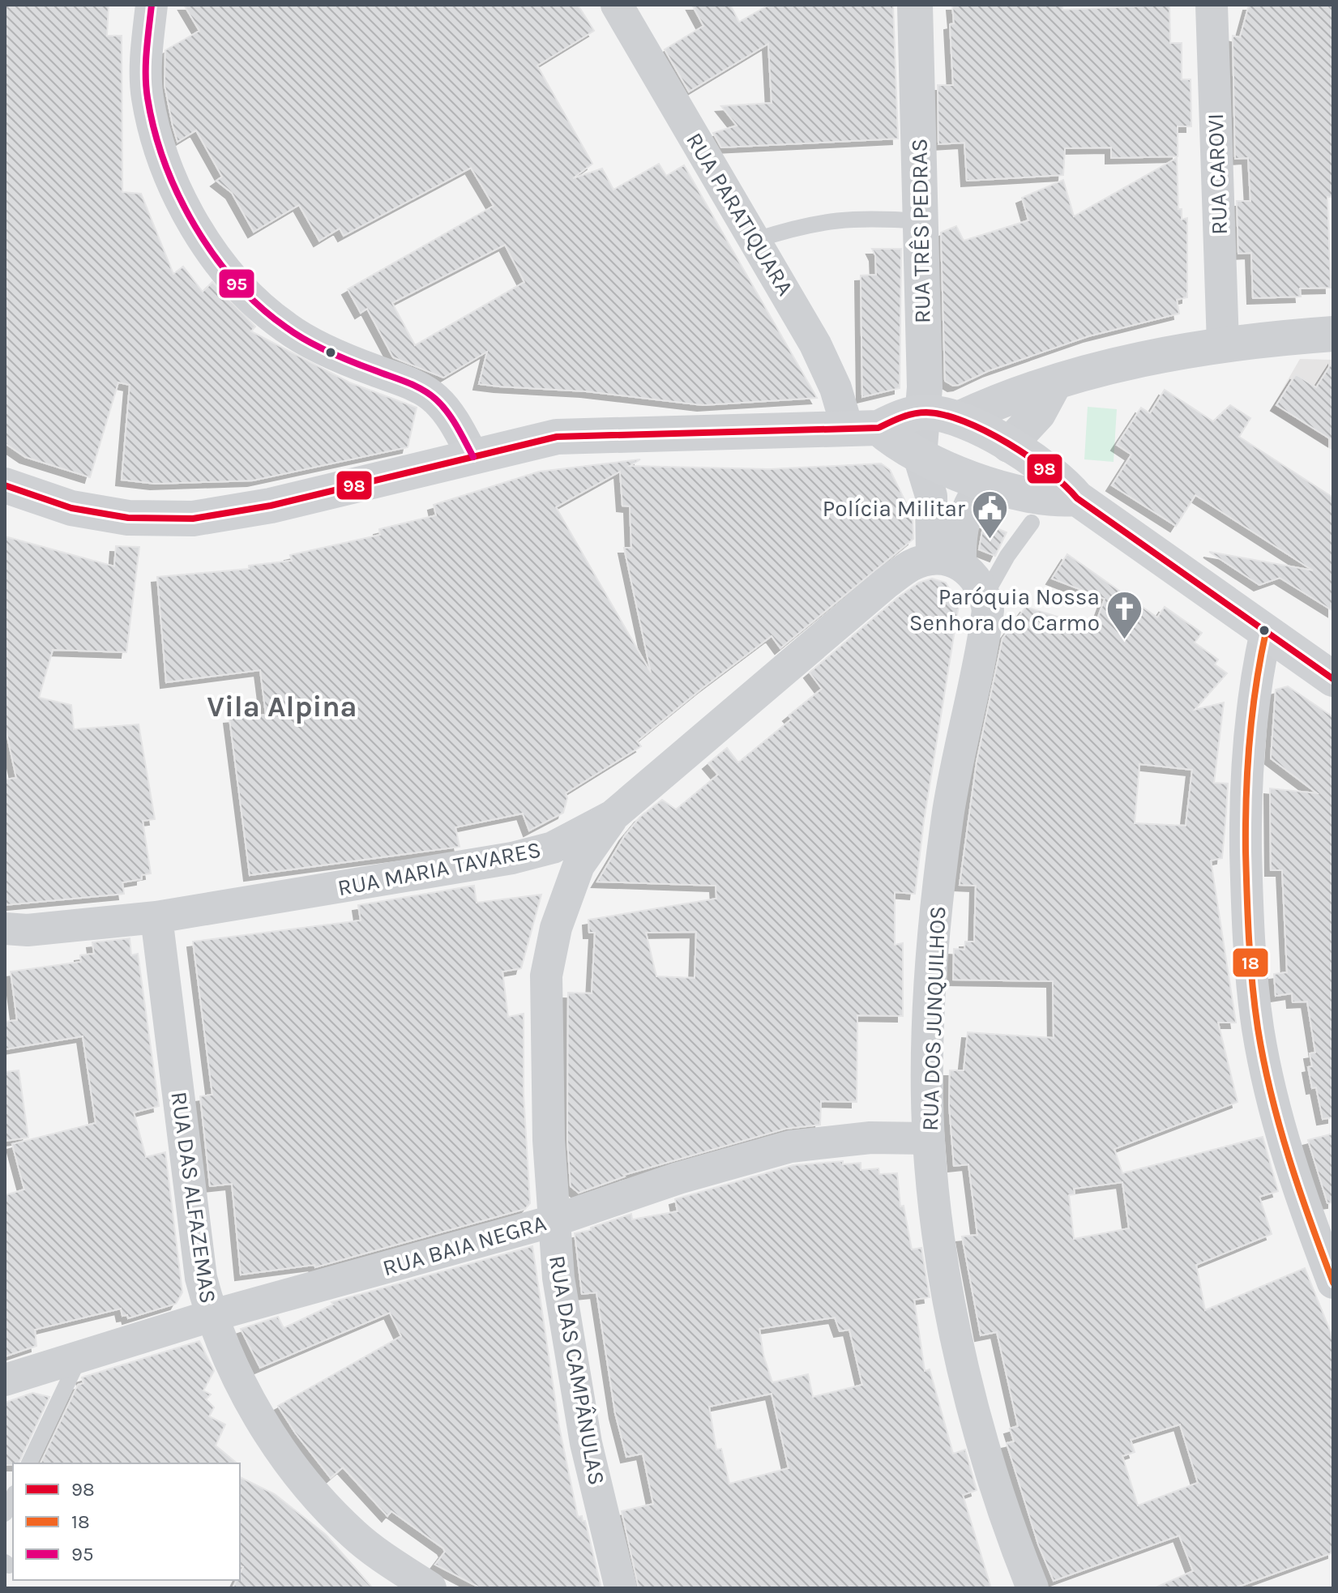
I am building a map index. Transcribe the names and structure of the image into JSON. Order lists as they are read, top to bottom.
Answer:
{
  "streets": {
    "street": [
      "RUA CAROVI",
      "RUA PARATIQUARA",
      "RUA TRÊS PEDRAS",
      "RUA MARIA TAVARES",
      "RUA DOS JUNQUILHOS",
      "RUA DAS ALFAZEMAS",
      "RUA BAIA NEGRA",
      "RUA DAS CAMPÂNULAS"
    ]
  },
  "crossings": [
    ["RUA MARIA TAVARES", "RUA DAS ALFAZEMAS"],
    ["RUA MARIA TAVARES", "RUA DAS CAMPÂNULAS"],
    ["RUA DOS JUNQUILHOS", "RUA BAIA NEGRA"],
    ["RUA DAS ALFAZEMAS", "RUA BAIA NEGRA"],
    ["RUA BAIA NEGRA", "RUA DAS CAMPÂNULAS"]
  ],
  "districts": ["Vila Alpina"],
  "places": {
    "public building": ["Polícia Militar"],
    "church": ["Paróquia Nossa Senhora do Carmo"]
  },
  "lines": ["transit line 95", "transit line 98", "transit line 18"],
  "legend": ["98", "18", "95"]
}
